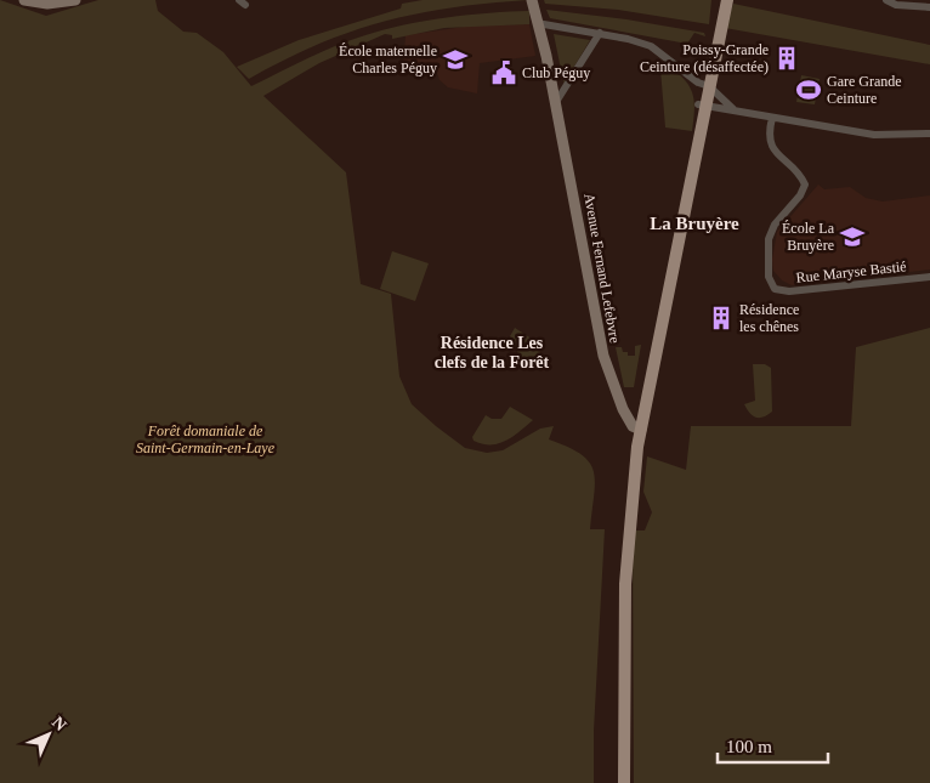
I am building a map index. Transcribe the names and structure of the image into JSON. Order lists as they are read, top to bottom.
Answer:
{
  "streets": {
    "street": ["Avenue Fernand Lefebvre", "Rue Maryse Bastié"]
  },
  "districts": ["La Bruyère", "Résidence Les clefs de la Forêt"],
  "parks": ["Forêt domaniale de Saint-Germain-en-Laye"],
  "places": {
    "building": ["Poissy-Grande Ceinture (désaffectée)", "Résidence les chênes"],
    "school or university": ["École maternelle Charles Péguy", "École La Bruyère"],
    "public building": ["Club Péguy"],
    "sports": ["Gare Grande Ceinture"]
  },
  "scale_bar": "100 m",
  "north": "top right"
}
